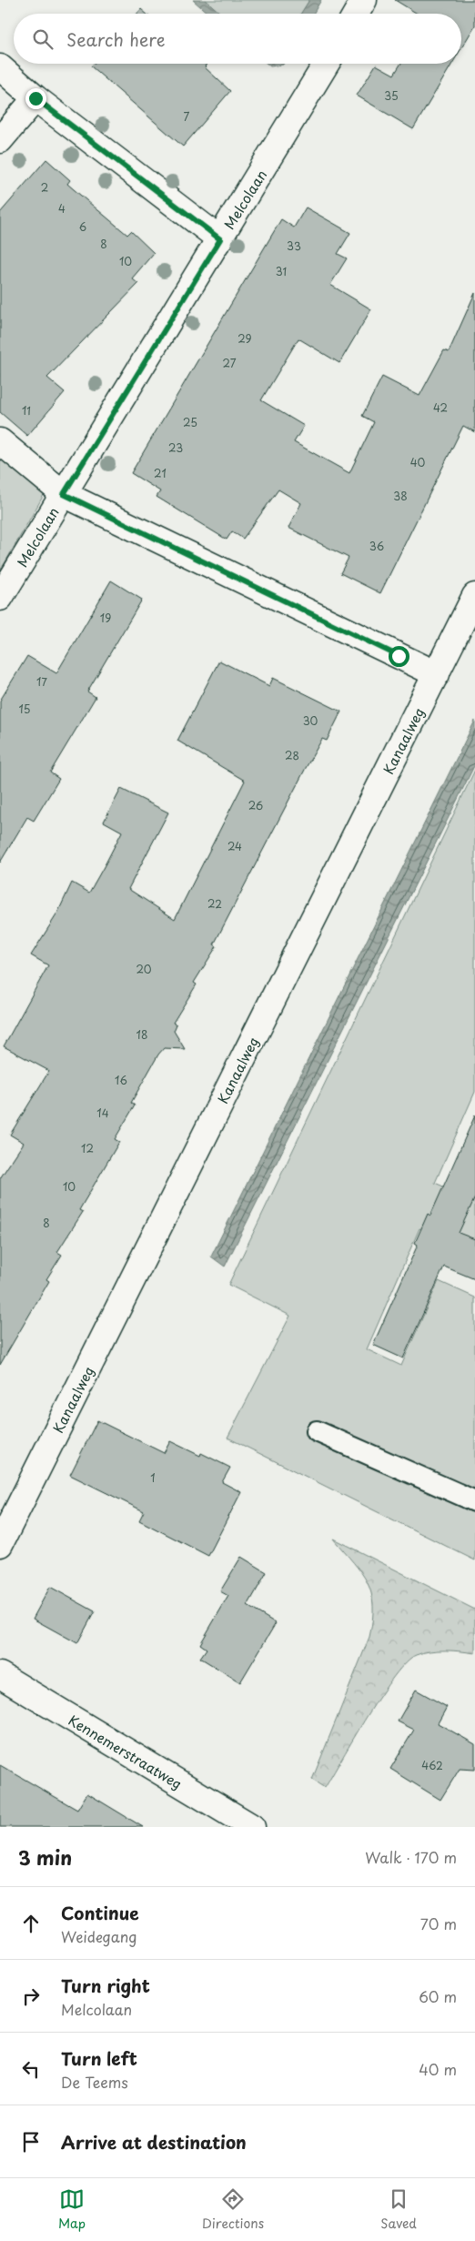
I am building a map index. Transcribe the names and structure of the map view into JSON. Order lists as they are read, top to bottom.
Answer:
{
  "streets": {
    "street": ["Melcolaan", "Kanaalweg", "Kennemerstraatweg"]
  },
  "house_numbers": [
    "35",
    "7",
    "2",
    "4",
    "6",
    "8",
    "33",
    "10",
    "31",
    "29",
    "27",
    "42",
    "11",
    "25",
    "23",
    "40",
    "21",
    "38",
    "36",
    "19",
    "17",
    "15",
    "30",
    "28",
    "26",
    "24",
    "22",
    "20",
    "18",
    "16",
    "14",
    "12",
    "10",
    "8",
    "1",
    "462"
  ],
  "page": {
    "search": "Search here",
    "heading": ["3 min", "Walk · 170 m"],
    "list": [
      ["Continue", "Weidegang", "70 m"],
      ["Turn right", "Melcolaan", "60 m"],
      ["Turn left", "De Teems", "40 m"],
      "Arrive at destination"
    ],
    "nav": ["Map", "Directions", "Saved"]
  }
}
